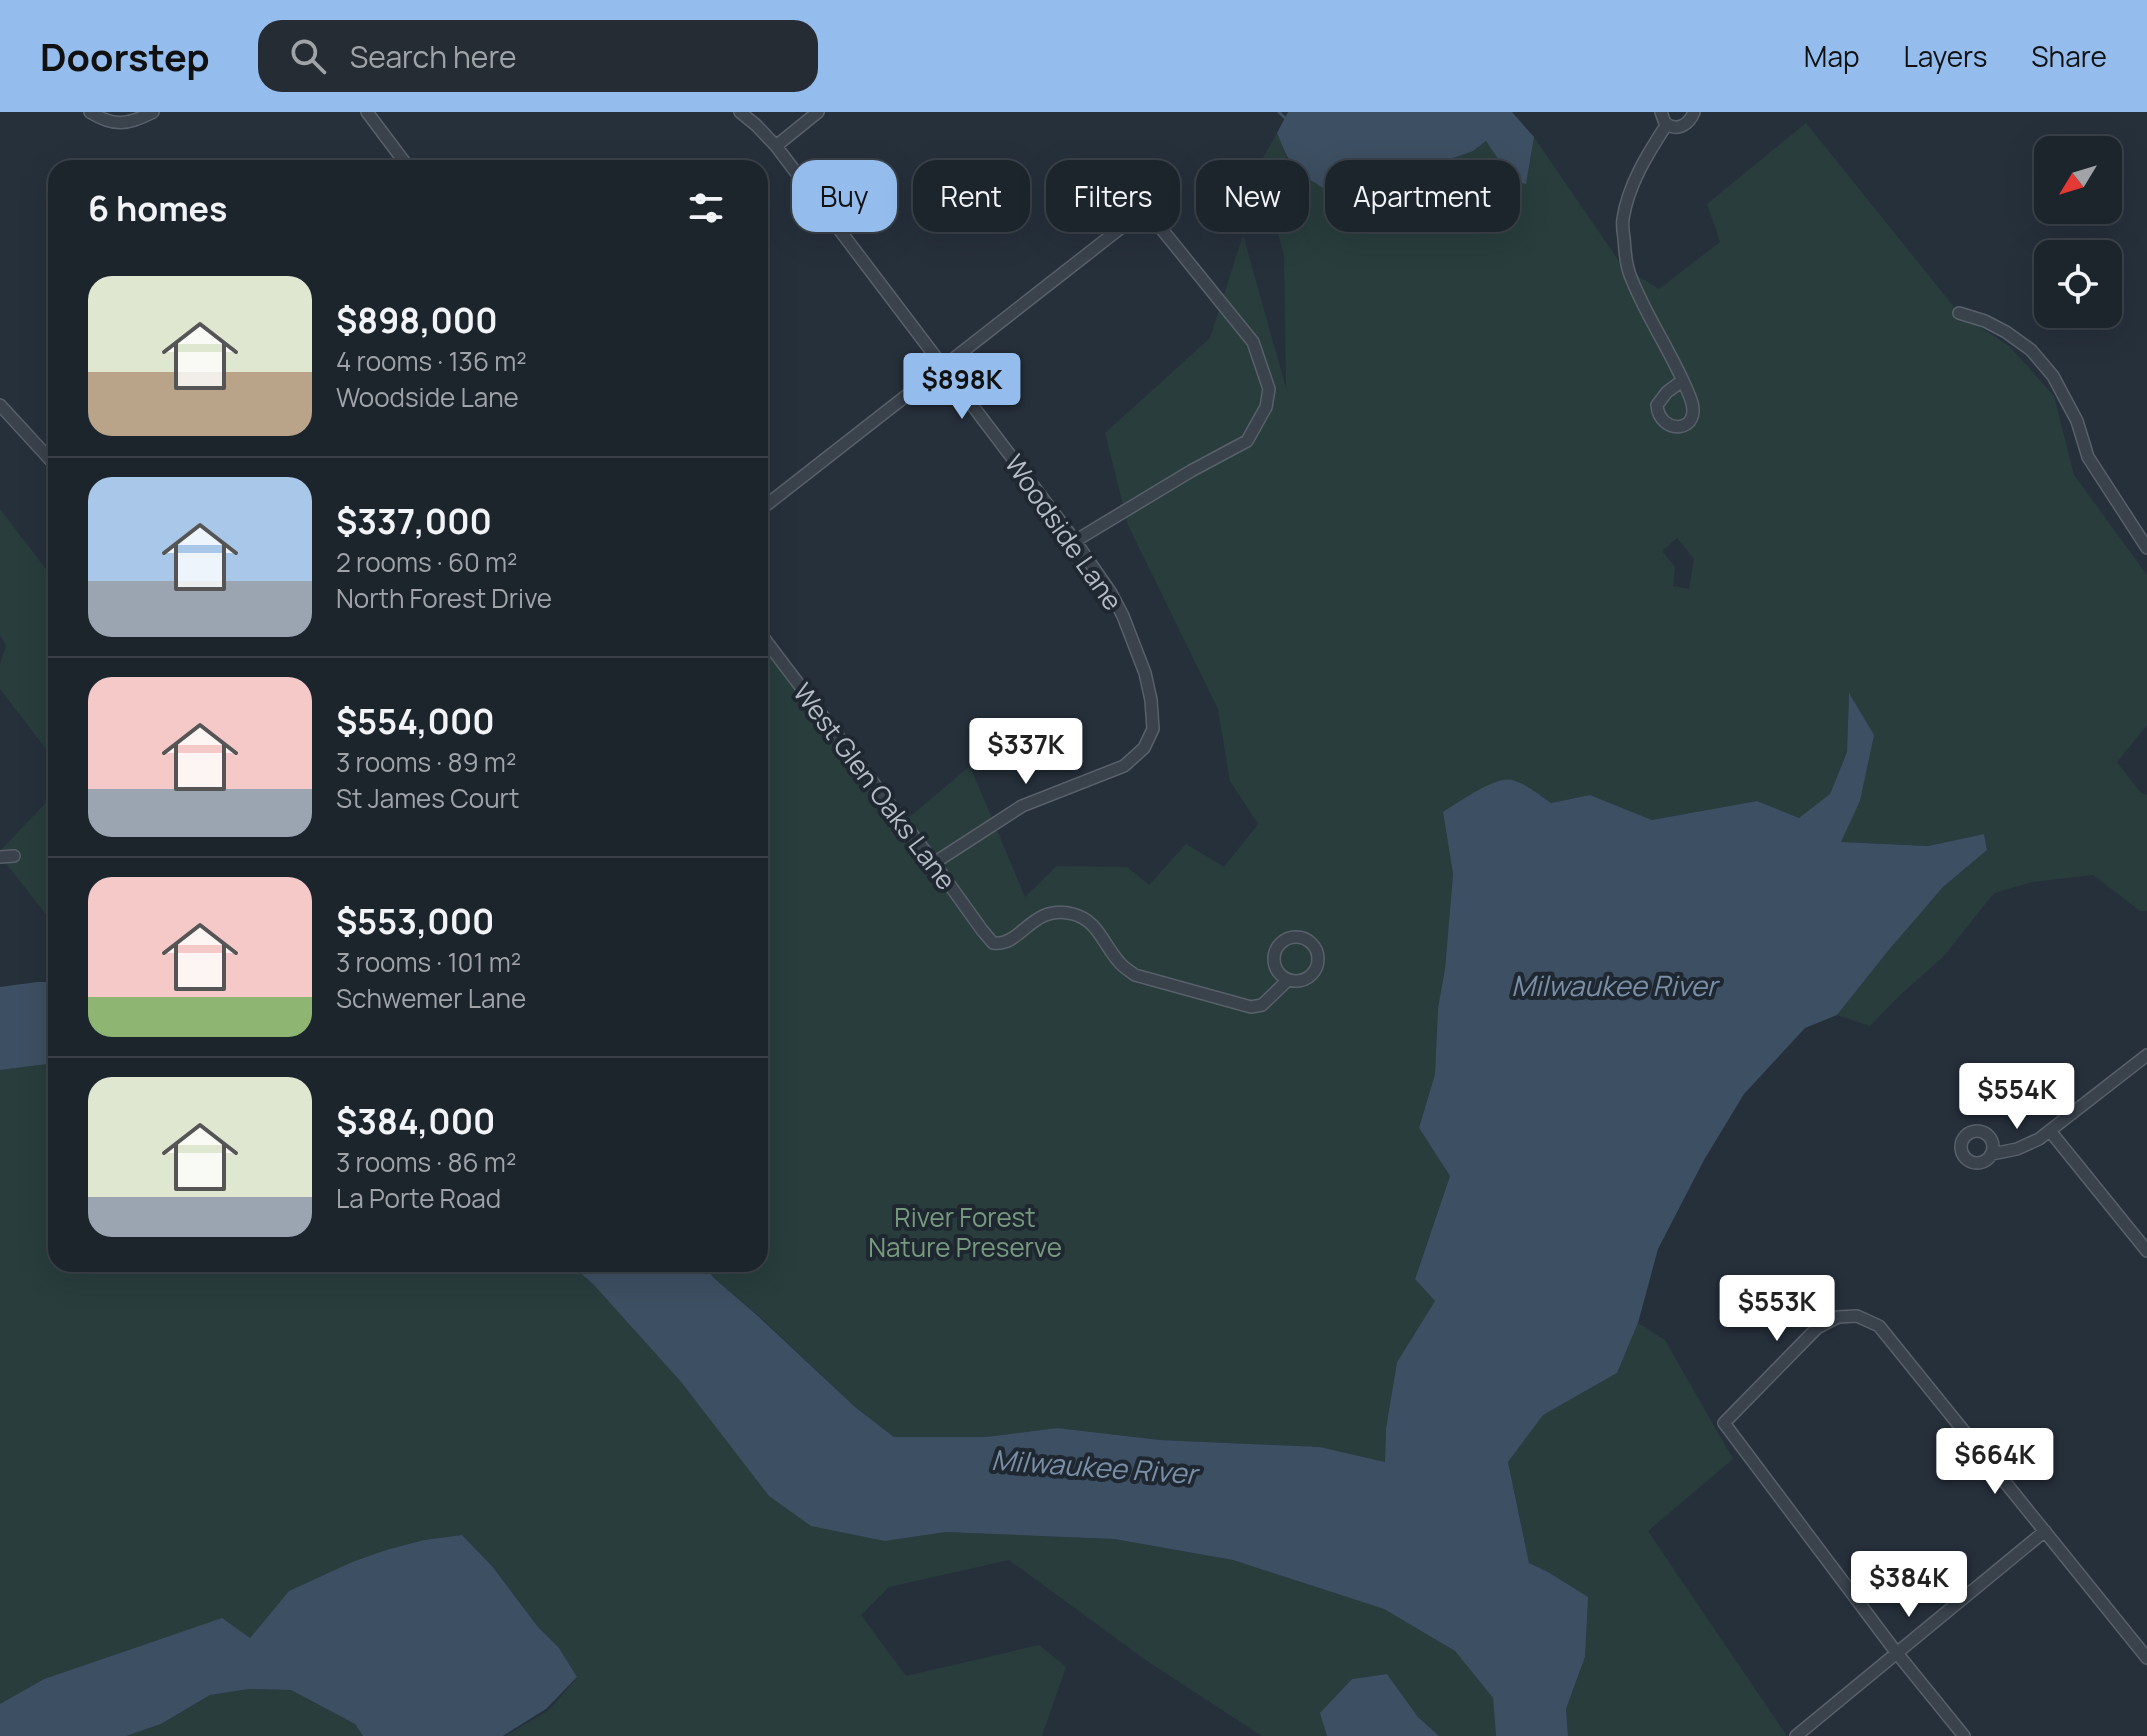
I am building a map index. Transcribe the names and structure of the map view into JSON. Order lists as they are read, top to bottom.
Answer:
{
  "streets": {
    "street": ["Woodside Lane", "West Glen Oaks Lane"]
  },
  "crossings": [
    ["Woodside Lane", "West Glen Oaks Lane"]
  ],
  "water": ["Milwaukee River"],
  "parks": ["River Forest Nature Preserve"],
  "north": "bottom left",
  "page": {
    "header": "Doorstep",
    "search": "Search here",
    "nav": ["Map", "Layers", "Share"],
    "chip": [
      "Buy",
      "Rent",
      "Filters",
      "New",
      "Apartment"
    ],
    "heading": "6 homes",
    "list": [
      {
        "name": "$898,000",
        "note": "4 rooms · 136 m² · Woodside Lane"
      },
      {
        "name": "$337,000",
        "note": "2 rooms · 60 m² · North Forest Drive"
      },
      {
        "name": "$554,000",
        "note": "3 rooms · 89 m² · St James Court"
      },
      {
        "name": "$553,000",
        "note": "3 rooms · 101 m² · Schwemer Lane"
      },
      {
        "name": "$384,000",
        "note": "3 rooms · 86 m² · La Porte Road"
      }
    ],
    "price": [
      "$898K",
      "$337K",
      "$554K",
      "$553K",
      "$664K",
      "$384K"
    ]
  }
}
